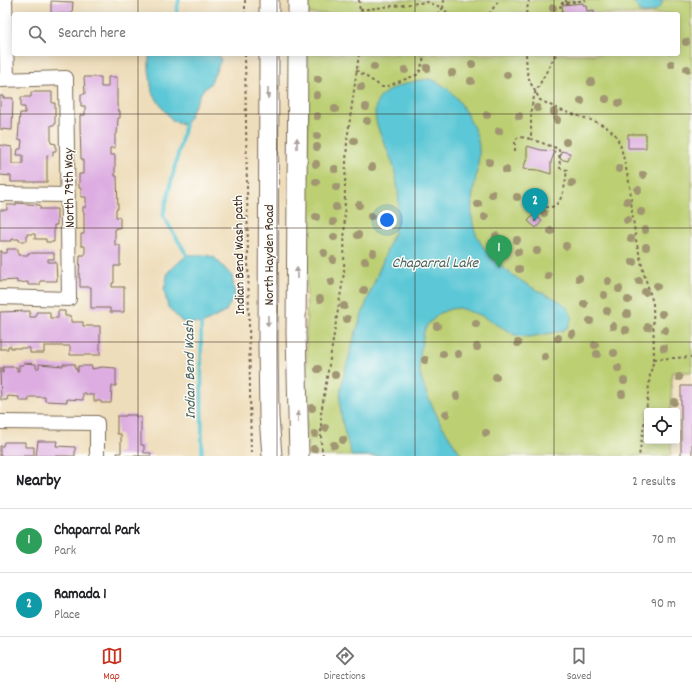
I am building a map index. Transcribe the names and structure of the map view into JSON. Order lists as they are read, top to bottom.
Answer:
{
  "streets": {
    "main road": ["North Hayden Road"],
    "street": ["North 79th Way"],
    "path": ["Indian Bend Wash path"]
  },
  "water": ["Chaparral Lake", "Indian Bend Wash"],
  "page": {
    "search": "Search here",
    "pins": ["2", "1"],
    "heading": ["Nearby", "2 results"],
    "list": [
      {
        "mark": "1",
        "name": "Chaparral Park",
        "note": "Park",
        "value": "70 m"
      },
      {
        "mark": "2",
        "name": "Ramada 1",
        "note": "Place",
        "value": "90 m"
      }
    ],
    "nav": ["Map", "Directions", "Saved"]
  }
}
